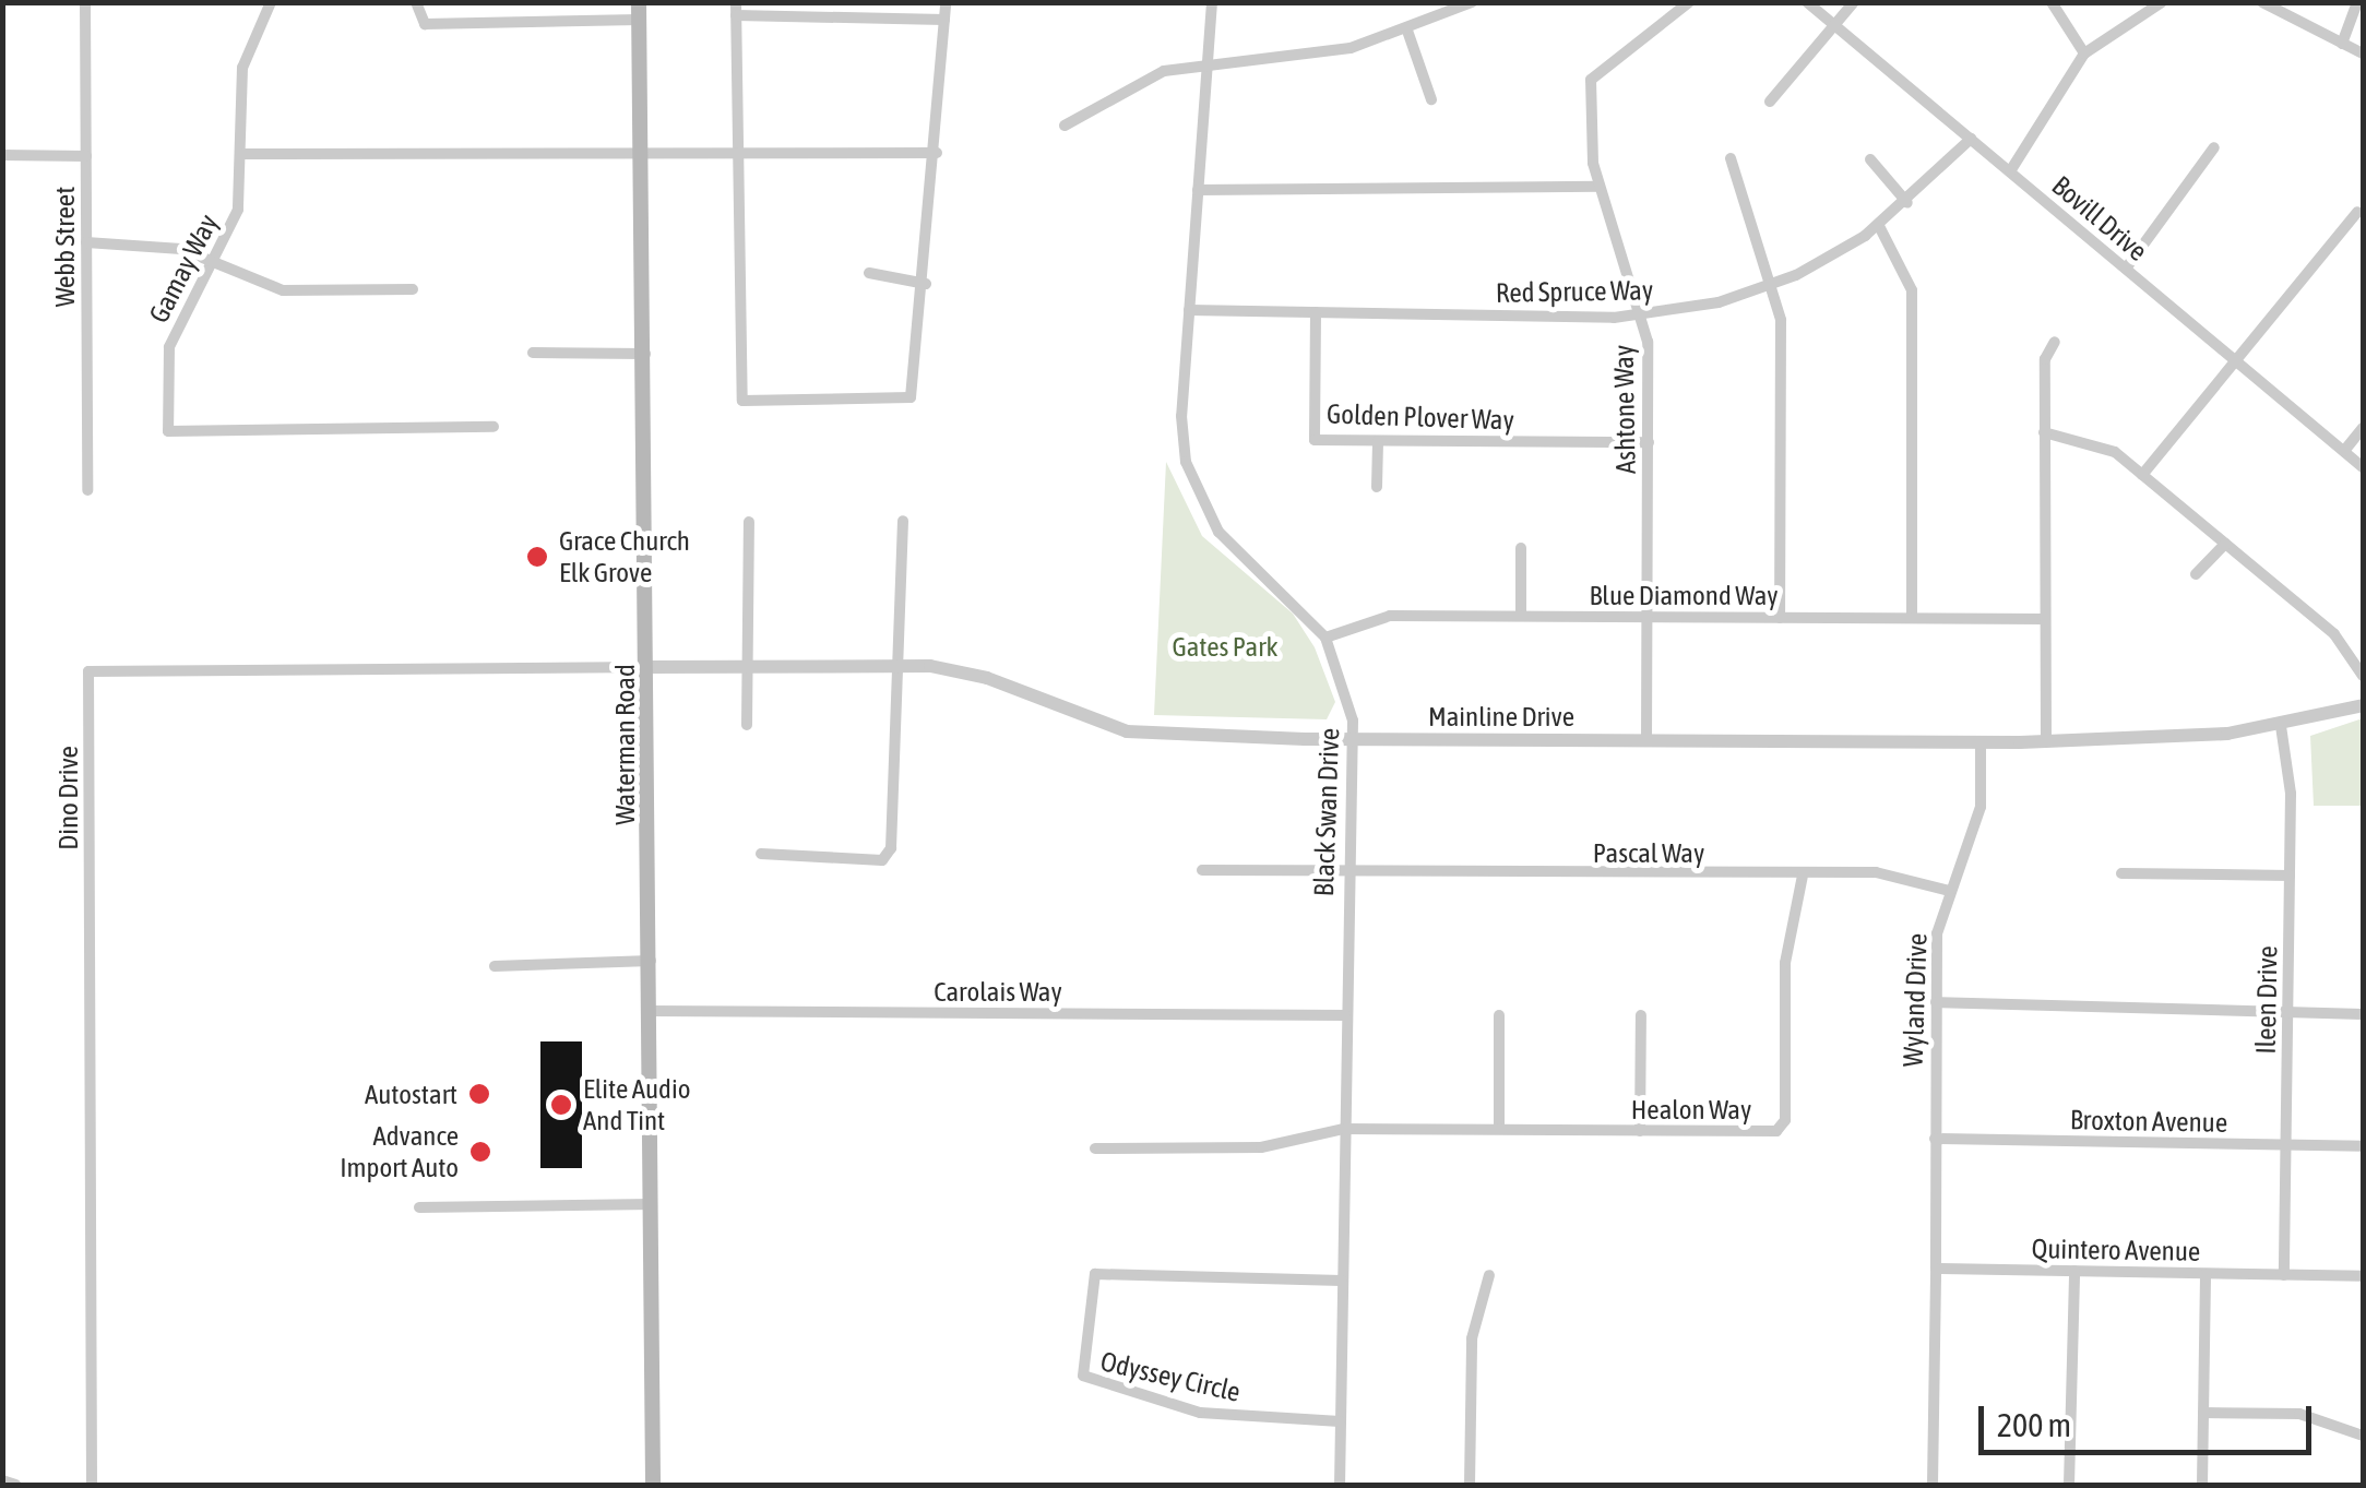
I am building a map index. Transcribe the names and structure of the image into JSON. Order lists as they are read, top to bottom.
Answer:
{
  "streets": {
    "main road": ["Waterman Road"],
    "street": [
      "Bovill Drive",
      "Webb Street",
      "Gamay Way",
      "Red Spruce Way",
      "Ashtone Way",
      "Golden Plover Way",
      "Blue Diamond Way",
      "Mainline Drive",
      "Dino Drive",
      "Black Swan Drive",
      "Pascal Way",
      "Carolais Way",
      "Wyland Drive",
      "Ileen Drive",
      "Healon Way",
      "Broxton Avenue",
      "Quintero Avenue",
      "Odyssey Circle"
    ]
  },
  "crossings": [
    ["Bovill Drive", "Red Spruce Way"],
    ["Red Spruce Way", "Ashtone Way"],
    ["Red Spruce Way", "Golden Plover Way"],
    ["Red Spruce Way", "Black Swan Drive"],
    ["Ashtone Way", "Golden Plover Way"],
    ["Ashtone Way", "Blue Diamond Way"],
    ["Ashtone Way", "Mainline Drive"],
    ["Blue Diamond Way", "Black Swan Drive"],
    ["Mainline Drive", "Waterman Road"],
    ["Mainline Drive", "Dino Drive"],
    ["Mainline Drive", "Black Swan Drive"],
    ["Mainline Drive", "Wyland Drive"],
    ["Mainline Drive", "Ileen Drive"],
    ["Waterman Road", "Dino Drive"],
    ["Waterman Road", "Carolais Way"],
    ["Black Swan Drive", "Pascal Way"],
    ["Black Swan Drive", "Carolais Way"],
    ["Black Swan Drive", "Healon Way"],
    ["Black Swan Drive", "Odyssey Circle"],
    ["Pascal Way", "Wyland Drive"],
    ["Pascal Way", "Healon Way"],
    ["Wyland Drive", "Broxton Avenue"],
    ["Wyland Drive", "Quintero Avenue"],
    ["Ileen Drive", "Broxton Avenue"],
    ["Ileen Drive", "Quintero Avenue"]
  ],
  "parks": ["Gates Park"],
  "places": [
    "Grace Church Elk Grove",
    "Autostart",
    "Elite Audio And Tint",
    "Advance Import Auto"
  ],
  "scale_bar": "200 m"
}
